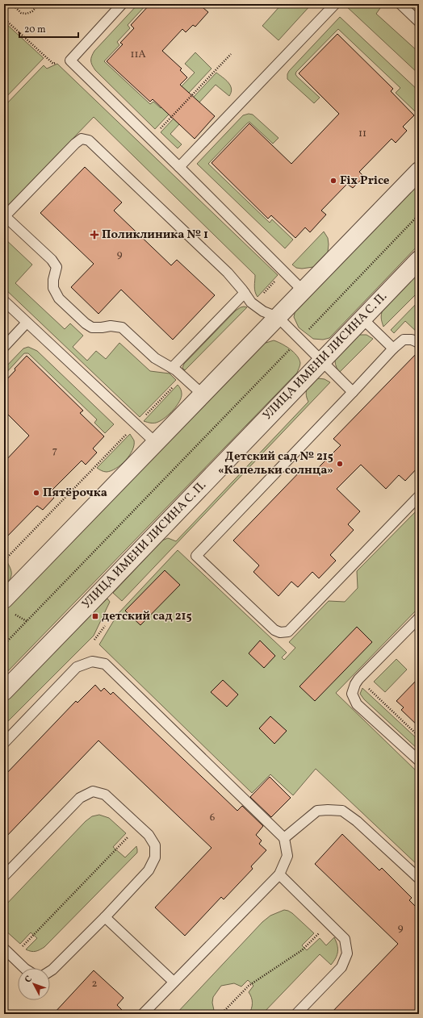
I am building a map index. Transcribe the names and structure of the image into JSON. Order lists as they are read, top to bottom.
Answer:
{
  "streets": {
    "street": ["УЛИЦА ИМЕНИ ЛИСИНА С. П."]
  },
  "places": {
    "other": ["Fix Price", "Детский сад № 215 «Капельки солнца»", "Пятёрочка"],
    "health": ["Поликлиника № 1"],
    "transit": ["детский сад 215"]
  },
  "house_numbers": [
    "11А",
    "11",
    "9",
    "7",
    "6",
    "9",
    "2"
  ],
  "scale_bar": "20 m",
  "north": "top left"
}
